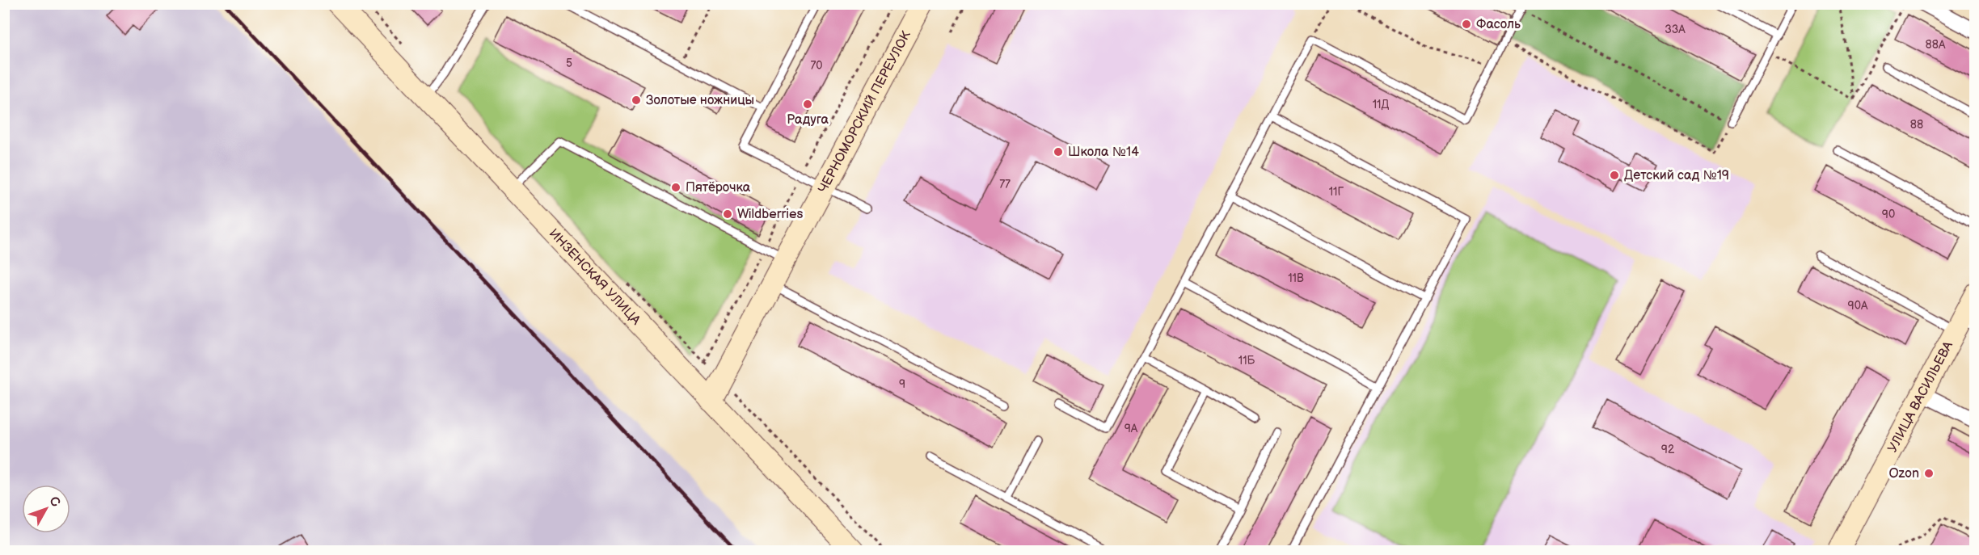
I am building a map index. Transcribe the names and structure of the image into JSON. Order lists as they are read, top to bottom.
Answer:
{
  "streets": {
    "street": ["ЧЕРНОМОРСКИЙ ПЕРЕУЛОК", "ИНЗЕНСКАЯ УЛИЦА", "УЛИЦА ВАСИЛЬЕВА"]
  },
  "crossings": [
    ["ЧЕРНОМОРСКИЙ ПЕРЕУЛОК", "ИНЗЕНСКАЯ УЛИЦА"]
  ],
  "places": [
    "Фасоль",
    "Золотые ножницы",
    "Радуга",
    "Школа №14",
    "Детский сад №19",
    "Пятёрочка",
    "Wildberries",
    "Ozon"
  ],
  "house_numbers": [
    "33А",
    "88А",
    "5",
    "70",
    "11Д",
    "88",
    "77",
    "11Г",
    "90",
    "11В",
    "90А",
    "11Б",
    "9",
    "9А",
    "92"
  ],
  "north": "top right"
}
